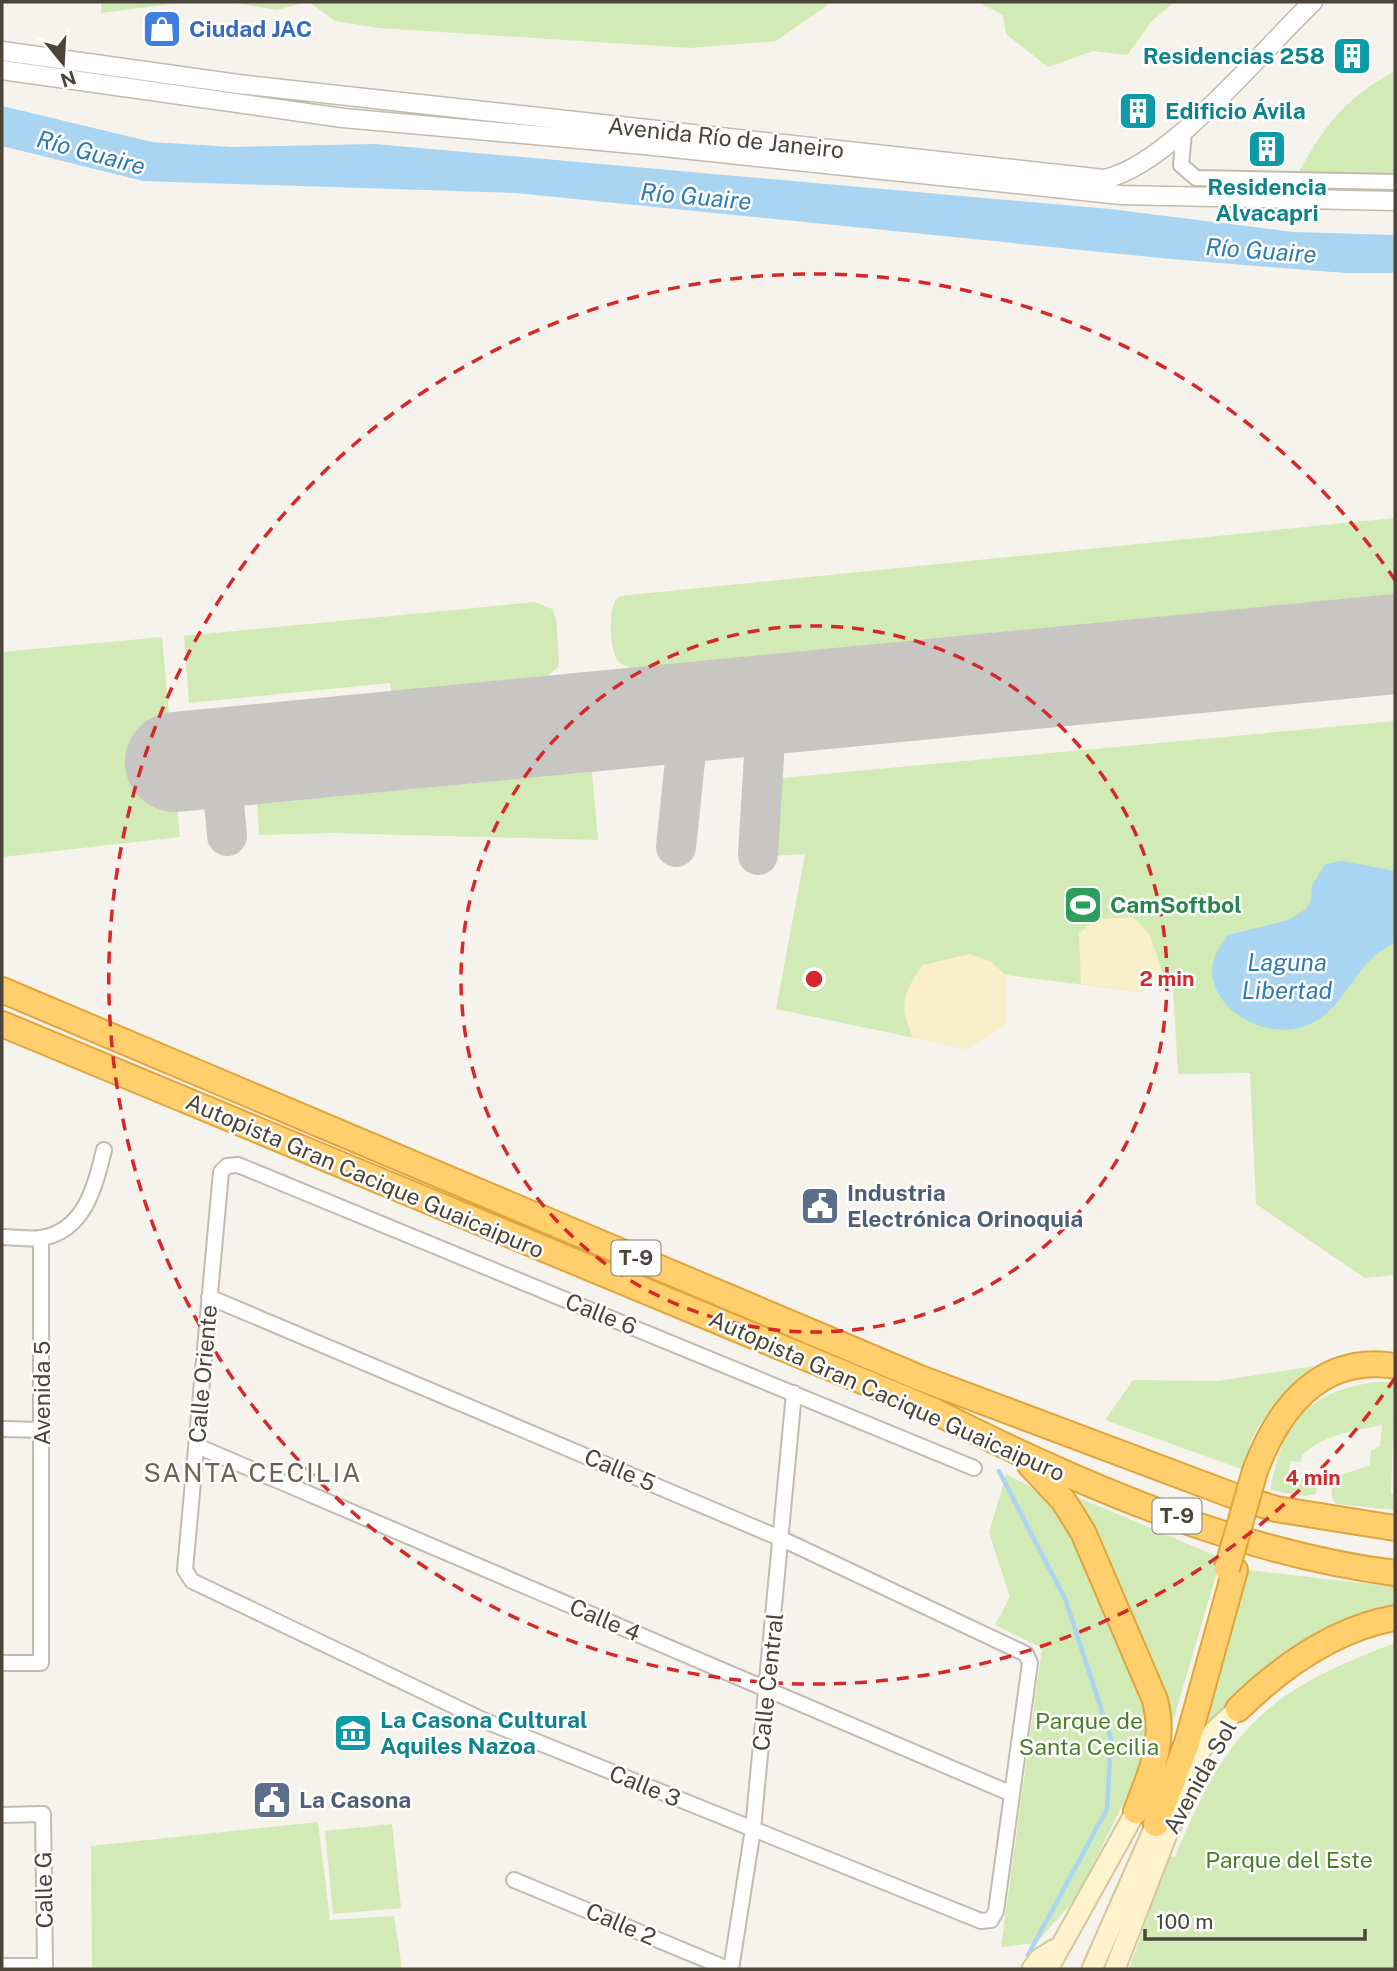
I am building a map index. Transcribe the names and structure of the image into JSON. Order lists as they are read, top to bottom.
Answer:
{
  "streets": {
    "highway": ["Autopista Gran Cacique Guaicaipuro", "T-9"],
    "main road": ["Avenida Sol"],
    "street": [
      "Avenida Río de Janeiro",
      "Calle 6",
      "Calle Oriente",
      "Avenida 5",
      "Calle 5",
      "Calle 4",
      "Calle Central",
      "Calle 3",
      "Calle G",
      "Calle 2"
    ]
  },
  "crossings": [
    ["Calle 6", "Calle Oriente"],
    ["Calle 6", "Calle Central"],
    ["Calle Oriente", "Calle 5"],
    ["Calle Oriente", "Calle 4"],
    ["Calle Oriente", "Calle 3"],
    ["Calle 5", "Calle 4"],
    ["Calle 5", "Calle Central"],
    ["Calle 5", "Calle 3"],
    ["Calle 4", "Calle Central"],
    ["Calle 4", "Calle 3"],
    ["Calle Central", "Calle 3"],
    ["Calle Central", "Calle 2"]
  ],
  "districts": ["SANTA CECILIA"],
  "water": ["Río Guaire", "Laguna Libertad"],
  "parks": ["Parque de Santa Cecilia", "Parque del Este"],
  "places": {
    "shop": ["Ciudad JAC"],
    "building": ["Residencias 258", "Edificio Ávila", "Residencia Alvacapri"],
    "sports": ["CamSoftbol"],
    "public building": ["Industria Electrónica Orinoquia", "La Casona"],
    "museum": ["La Casona Cultural Aquiles Nazoa"]
  },
  "scale_bar": "100 m",
  "north": "bottom",
  "rings": ["2 min", "4 min"]
}
